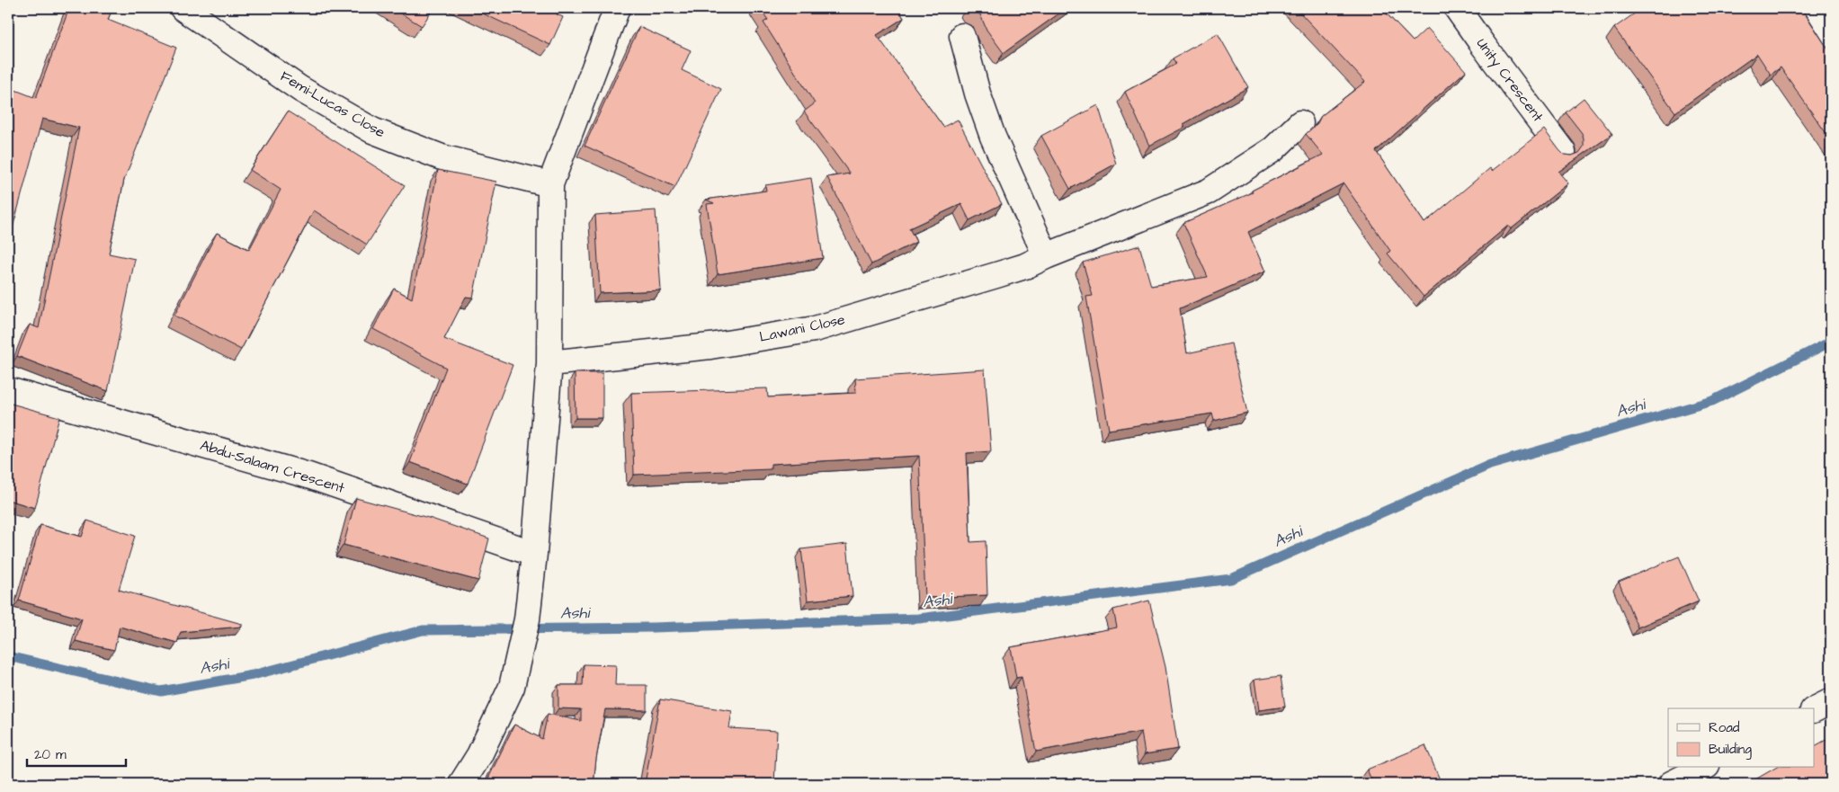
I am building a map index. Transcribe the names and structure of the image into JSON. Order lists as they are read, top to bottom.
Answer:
{
  "streets": {
    "street": [
      "Unity Crescent",
      "Femi-Lucas Close",
      "Lawani Close",
      "Abdu-Salaam Crescent"
    ]
  },
  "water": ["Ashi"],
  "legend": ["Road", "Building"],
  "scale_bar": "20 m"
}
